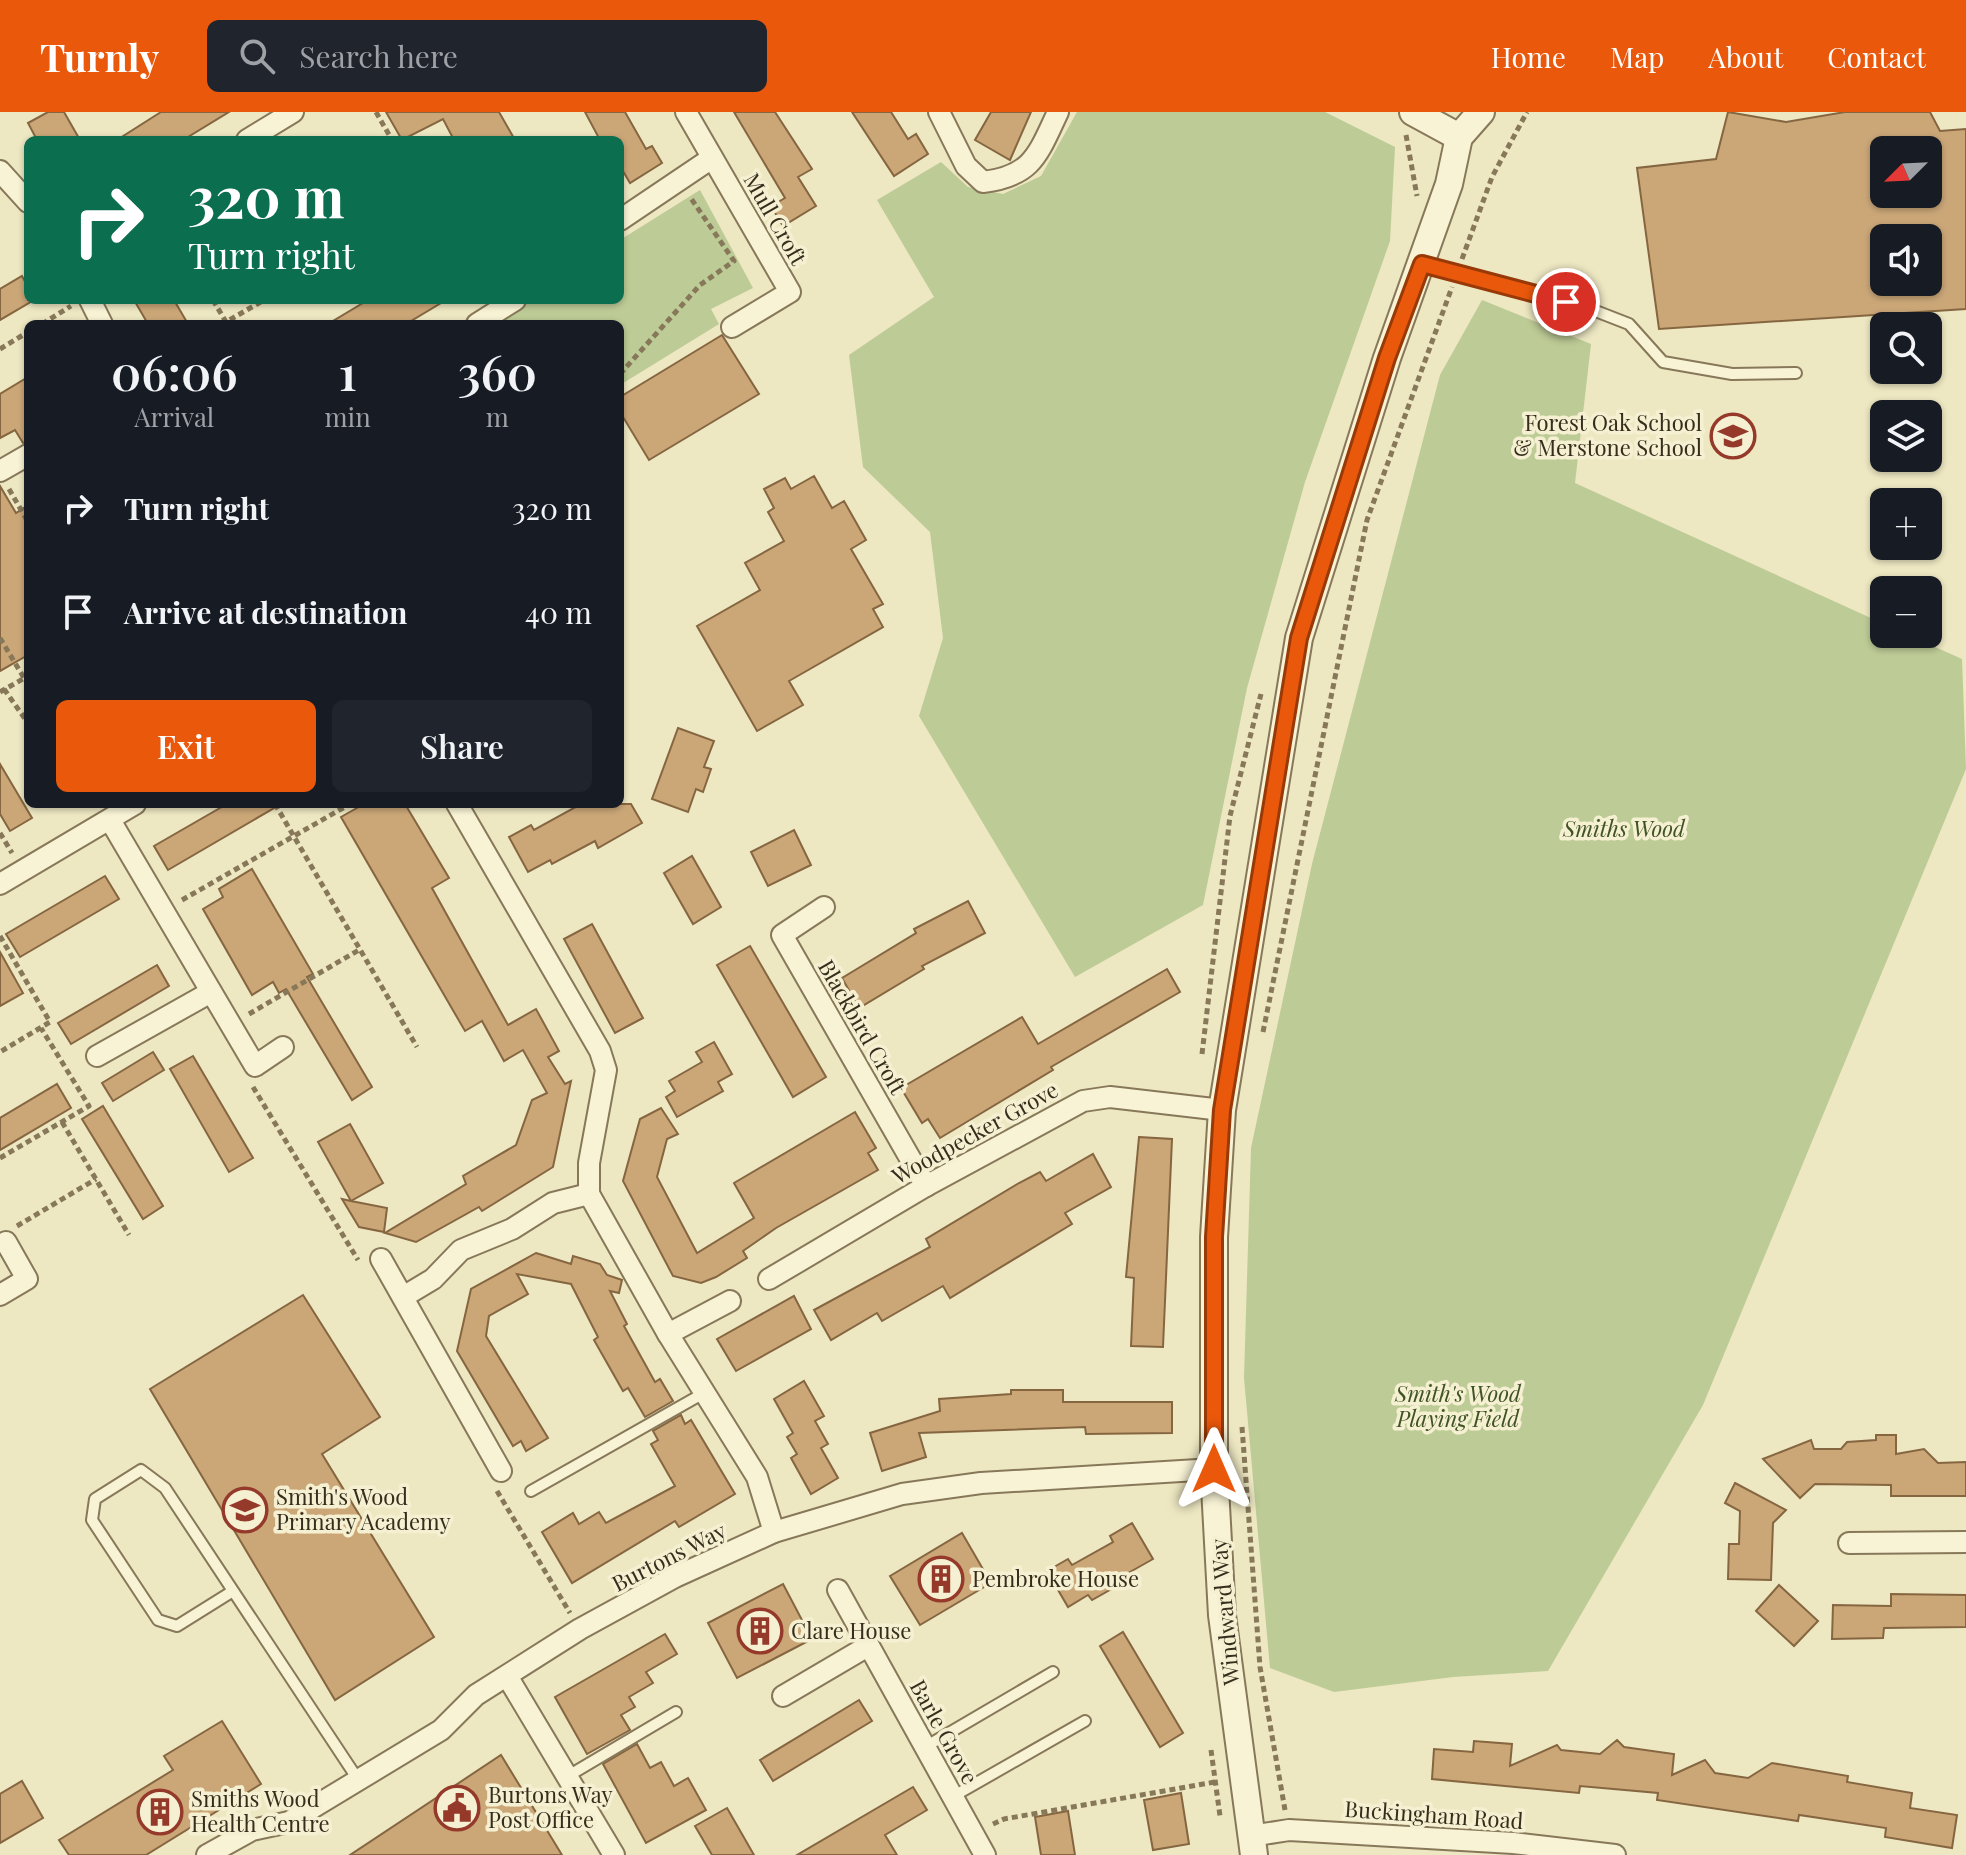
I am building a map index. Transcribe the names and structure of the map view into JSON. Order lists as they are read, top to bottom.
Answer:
{
  "streets": {
    "street": [
      "Mull Croft",
      "Blackbird Croft",
      "Woodpecker Grove",
      "Burtons Way",
      "Windward Way",
      "Barle Grove",
      "Buckingham Road"
    ]
  },
  "crossings": [
    ["Blackbird Croft", "Woodpecker Grove"],
    ["Woodpecker Grove", "Windward Way"],
    ["Burtons Way", "Windward Way"],
    ["Windward Way", "Buckingham Road"]
  ],
  "parks": ["Smiths Wood", "Smith's Wood Playing Field"],
  "places": {
    "school or university": ["Forest Oak School & Merstone School", "Smith's Wood Primary Academy"],
    "building": ["Pembroke House", "Clare House", "Smiths Wood Health Centre"],
    "public building": ["Burtons Way Post Office"]
  },
  "north": "bottom left",
  "page": {
    "header": "Turnly",
    "search": "Search here",
    "nav": [
      "Home",
      "Map",
      "About",
      "Contact"
    ],
    "map_buttons": ["+", "−"],
    "turn": ["320 m", "Turn right"],
    "eta": [
      "06:06",
      "Arrival",
      "1",
      "min",
      "360",
      "m"
    ],
    "list": [
      {
        "name": "Turn right",
        "value": "320 m"
      },
      {
        "name": "Arrive at destination",
        "value": "40 m"
      }
    ],
    "buttons": ["Exit", "Share"]
  }
}
